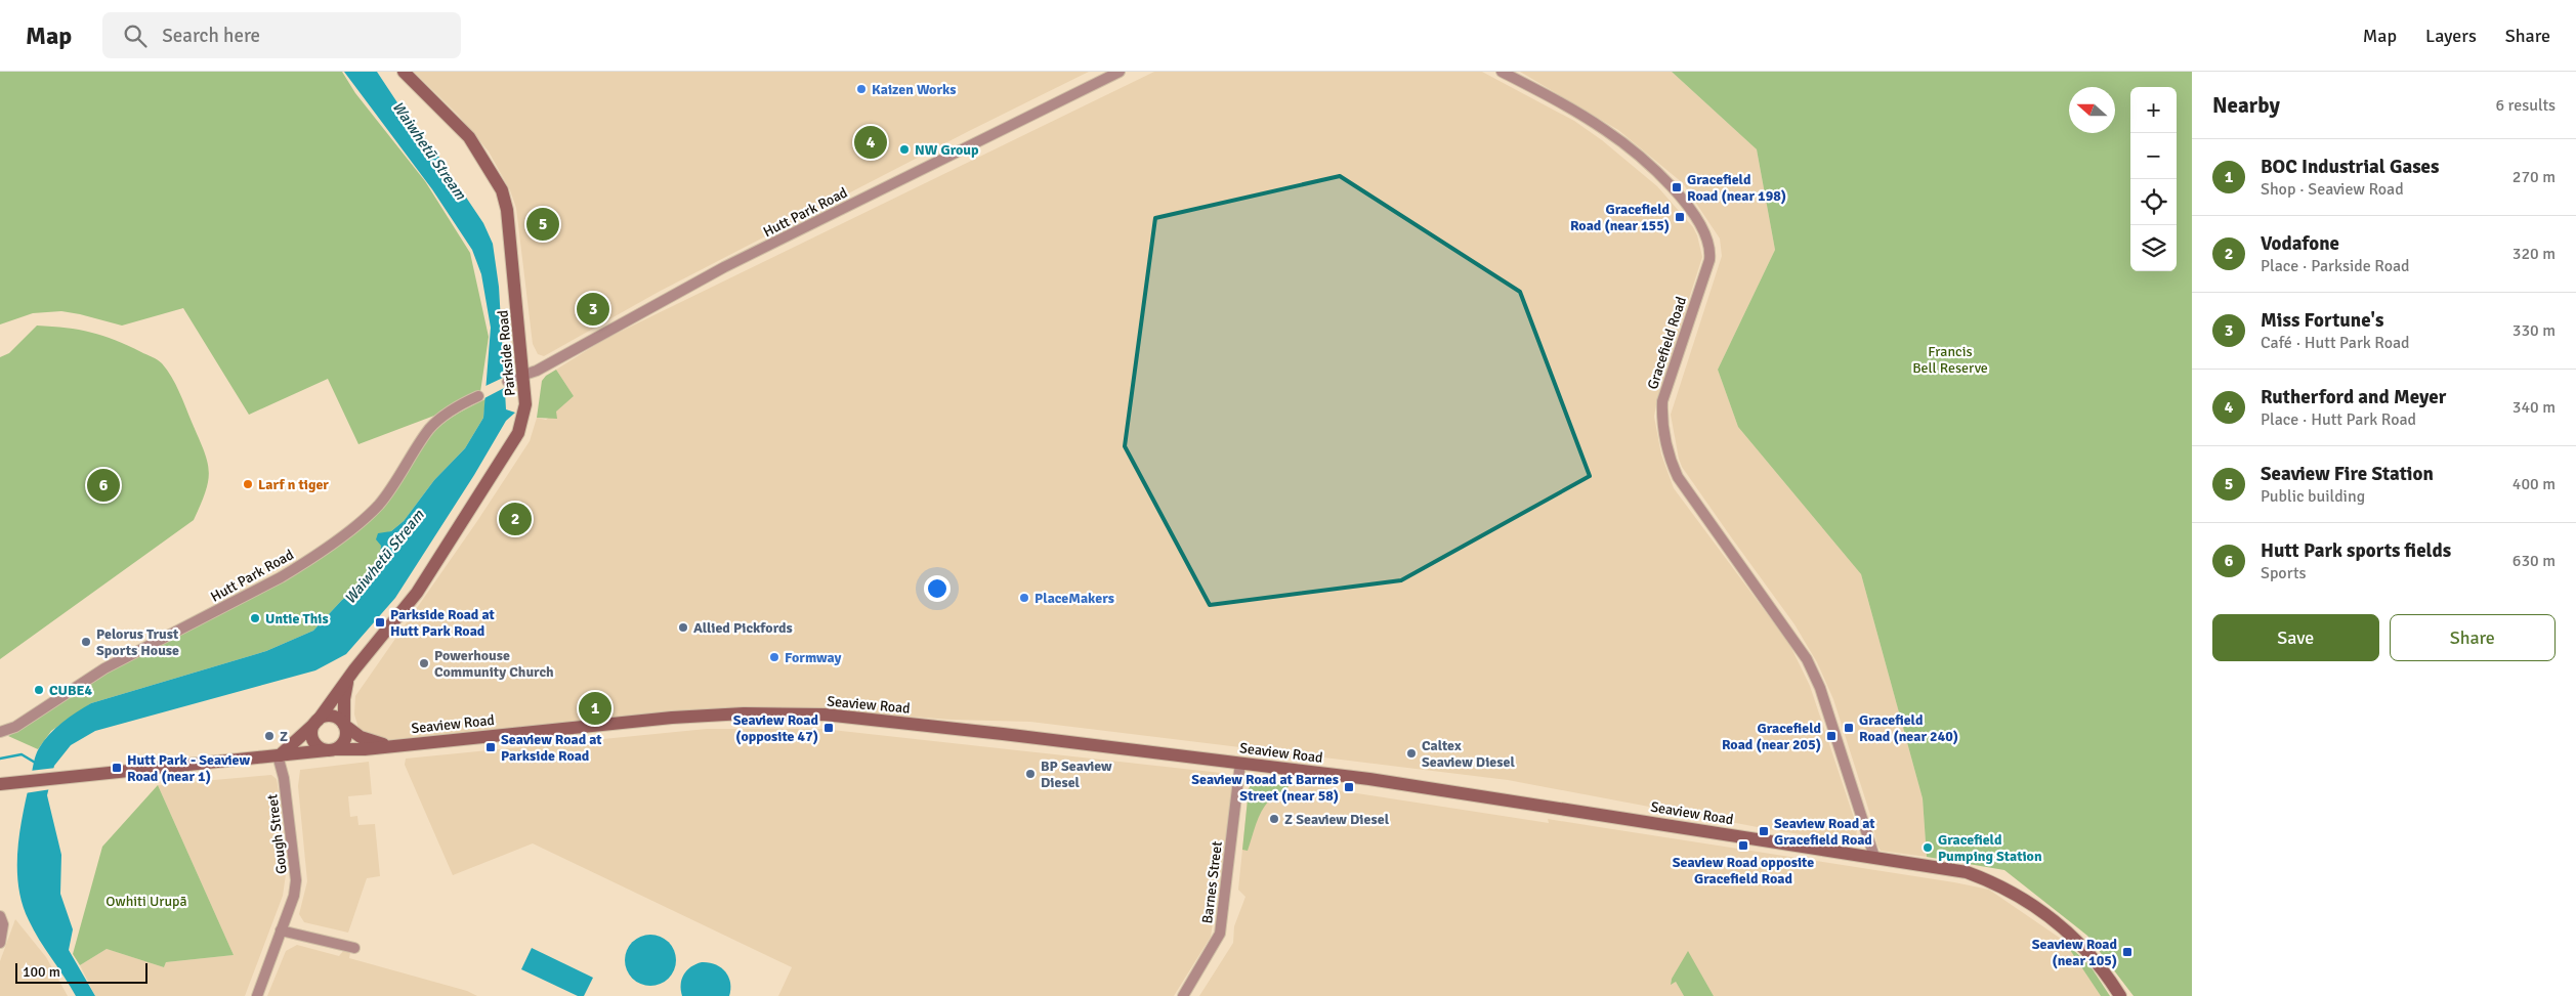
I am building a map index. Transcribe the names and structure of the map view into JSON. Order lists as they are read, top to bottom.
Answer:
{
  "streets": {
    "main road": ["Parkside Road", "Seaview Road"],
    "street": [
      "Hutt Park Road",
      "Gracefield Road",
      "Gough Street",
      "Barnes Street"
    ]
  },
  "crossings": [
    ["Hutt Park Road", "Parkside Road"],
    ["Gracefield Road", "Seaview Road"],
    ["Parkside Road", "Seaview Road"],
    ["Seaview Road", "Gough Street"],
    ["Seaview Road", "Barnes Street"]
  ],
  "water": ["Waiwhetū Stream"],
  "parks": ["Francis Bell Reserve", "Owhiti Urupā"],
  "places": {
    "other": [
      "Kaizen Works",
      "NW Group",
      "Larf n tiger",
      "PlaceMakers",
      "Untie This",
      "Allied Pickfords",
      "Pelorus Trust Sports House",
      "Formway",
      "Powerhouse Community Church",
      "CUBE4",
      "Z",
      "Caltex Seaview Diesel",
      "BP Seaview Diesel",
      "Z Seaview Diesel",
      "Gracefield Pumping Station"
    ],
    "transit": [
      "Gracefield Road (near 198)",
      "Gracefield Road (near 155)",
      "Parkside Road at Hutt Park Road",
      "Seaview Road (opposite 47)",
      "Gracefield Road (near 240)",
      "Gracefield Road (near 205)",
      "Seaview Road at Parkside Road",
      "Hutt Park - Seaview Road (near 1)",
      "Seaview Road at Barnes Street (near 58)",
      "Seaview Road at Gracefield Road",
      "Seaview Road opposite Gracefield Road",
      "Seaview Road (near 105)"
    ]
  },
  "scale_bar": "100 m",
  "north": "left",
  "page": {
    "header": "Map",
    "search": "Search here",
    "nav": ["Map", "Layers", "Share"],
    "heading": ["Nearby", "6 results"],
    "map_buttons": ["+", "−"],
    "pins": [
      "4",
      "5",
      "3",
      "6",
      "2",
      "1"
    ],
    "list": [
      {
        "mark": "1",
        "name": "BOC Industrial Gases",
        "note": "Shop · Seaview Road",
        "value": "270 m"
      },
      {
        "mark": "2",
        "name": "Vodafone",
        "note": "Place · Parkside Road",
        "value": "320 m"
      },
      {
        "mark": "3",
        "name": "Miss Fortune's",
        "note": "Café · Hutt Park Road",
        "value": "330 m"
      },
      {
        "mark": "4",
        "name": "Rutherford and Meyer",
        "note": "Place · Hutt Park Road",
        "value": "340 m"
      },
      {
        "mark": "5",
        "name": "Seaview Fire Station",
        "note": "Public building",
        "value": "400 m"
      },
      {
        "mark": "6",
        "name": "Hutt Park sports fields",
        "note": "Sports",
        "value": "630 m"
      }
    ],
    "buttons": ["Save", "Share"],
    "scale": "100 m"
  }
}
